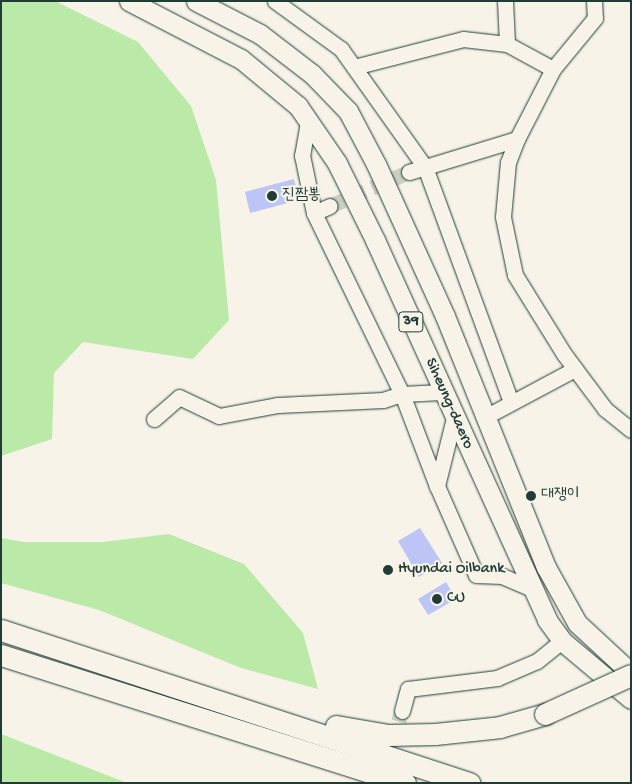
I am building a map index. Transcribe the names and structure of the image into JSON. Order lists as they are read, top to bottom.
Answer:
{
  "streets": {
    "main road": ["39", "Siheung-daero"]
  },
  "places": [
    "진짬뽕",
    "대쟁이",
    "Hyundai Oilbank",
    "CU"
  ]
}
